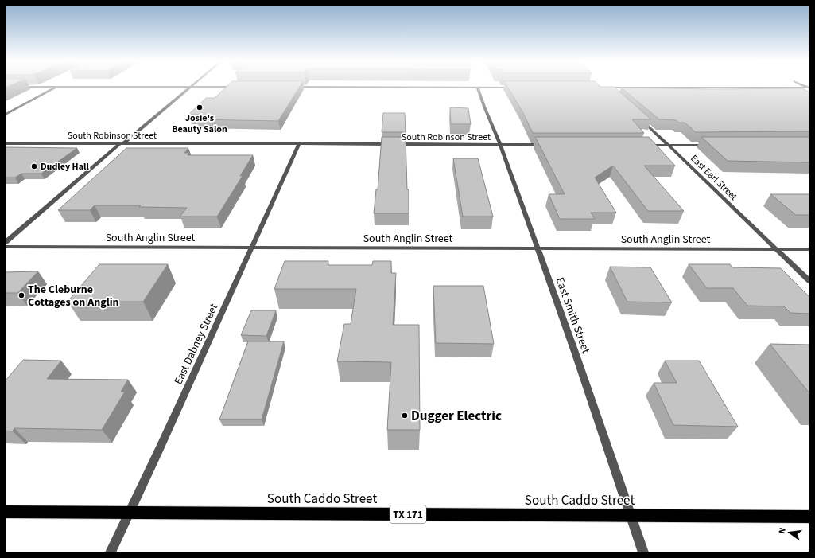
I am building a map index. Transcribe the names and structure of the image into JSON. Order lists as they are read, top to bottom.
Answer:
{
  "streets": {
    "main road": ["South Caddo Street", "TX 171"],
    "street": [
      "South Robinson Street",
      "East Earl Street",
      "South Anglin Street",
      "East Smith Street",
      "East Dabney Street"
    ]
  },
  "crossings": [
    ["South Robinson Street", "East Smith Street"],
    ["South Robinson Street", "East Dabney Street"],
    ["East Earl Street", "South Anglin Street"],
    ["South Anglin Street", "East Smith Street"],
    ["South Anglin Street", "East Dabney Street"],
    ["East Smith Street", "South Caddo Street"],
    ["East Dabney Street", "South Caddo Street"]
  ],
  "places": [
    "Josie's Beauty Salon",
    "Dudley Hall",
    "The Cleburne Cottages on Anglin",
    "Dugger Electric"
  ],
  "north": "left"
}
